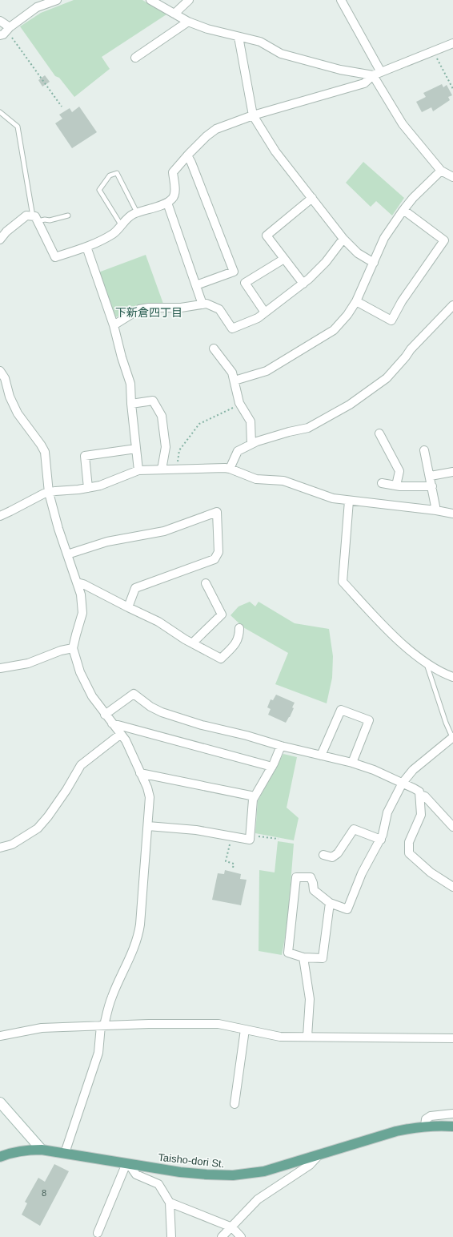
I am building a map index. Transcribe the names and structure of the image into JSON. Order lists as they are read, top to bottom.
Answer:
{
  "streets": {
    "main road": ["Taisho-dori St."]
  },
  "districts": ["下新倉四丁目"],
  "house_numbers": ["8"]
}
